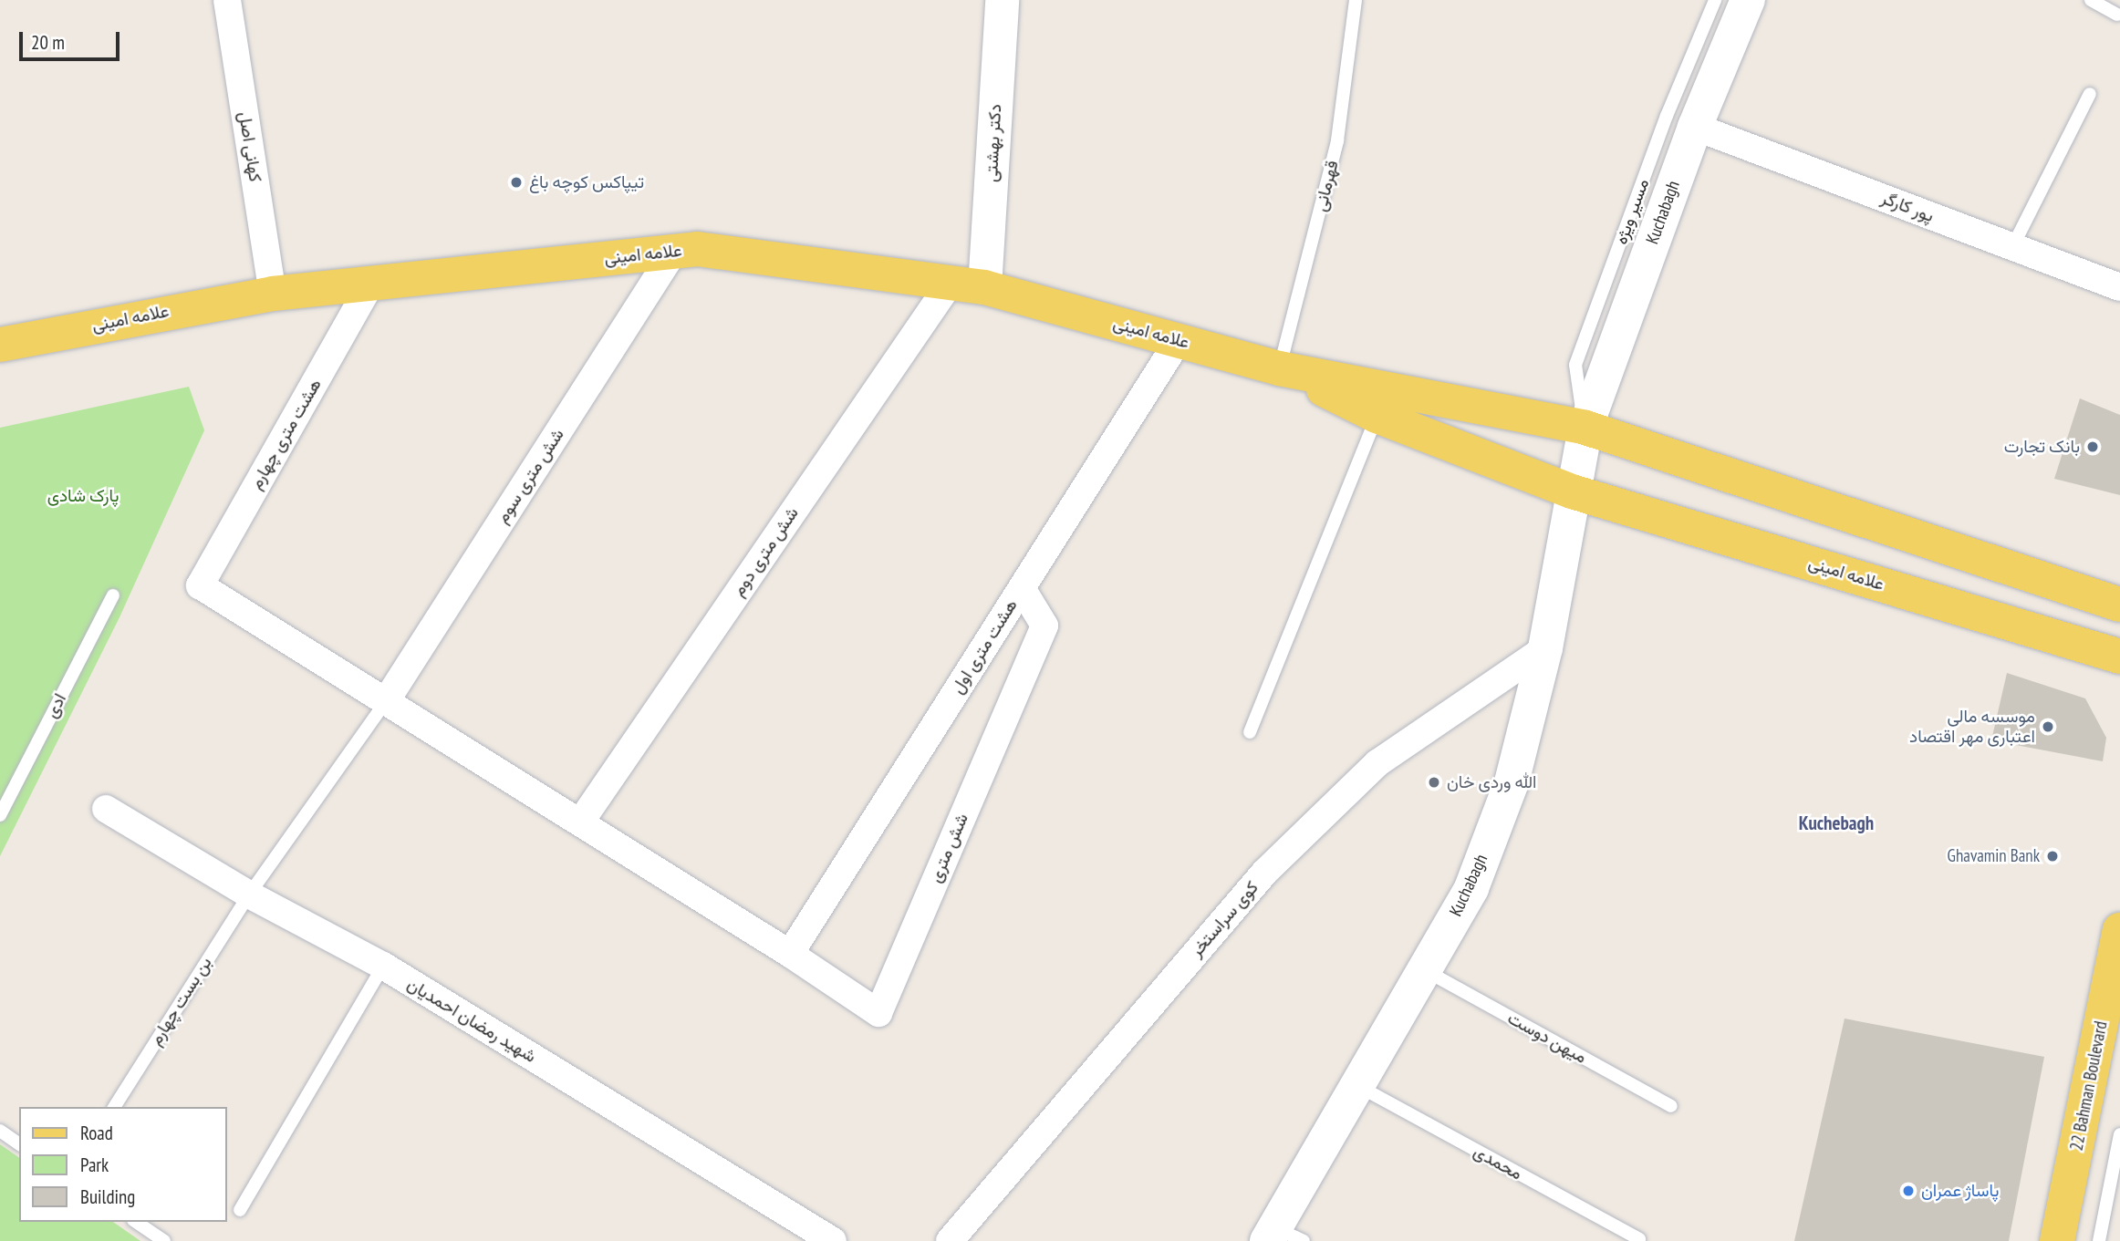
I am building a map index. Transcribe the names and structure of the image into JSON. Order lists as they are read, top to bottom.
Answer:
{
  "streets": {
    "main road": ["Kuchabagh", "علامه امینی", "22 Bahman Boulevard"],
    "street": [
      "دکتر بهشتی",
      "کهانی اصل",
      "پور کارگر",
      "هشت متری چهارم",
      "شش متری سوم",
      "شش متری دوم",
      "هشت متری اول",
      "شش متری",
      "کوی سراستخر",
      "شهید رمضان احمدیان"
    ],
    "lane": [
      "قهرمانی",
      "مسیر ویژه",
      "ادی",
      "بن بست چهارم",
      "میهن دوست",
      "محمدی"
    ]
  },
  "crossings": [
    ["دکتر بهشتی", "علامه امینی"],
    ["دکتر بهشتی", "شش متری دوم"],
    ["کهانی اصل", "علامه امینی"],
    ["قهرمانی", "علامه امینی"],
    ["پور کارگر", "Kuchabagh"],
    ["مسیر ویژه", "Kuchabagh"],
    ["Kuchabagh", "علامه امینی"],
    ["Kuchabagh", "کوی سراستخر"],
    ["Kuchabagh", "میهن دوست"],
    ["Kuchabagh", "محمدی"],
    ["علامه امینی", "هشت متری چهارم"],
    ["علامه امینی", "شش متری سوم"],
    ["علامه امینی", "شش متری دوم"],
    ["علامه امینی", "هشت متری اول"],
    ["هشت متری چهارم", "شش متری سوم"],
    ["هشت متری چهارم", "بن بست چهارم"],
    ["شش متری سوم", "بن بست چهارم"],
    ["هشت متری اول", "شش متری"],
    ["بن بست چهارم", "شهید رمضان احمدیان"]
  ],
  "districts": ["Kuchebagh"],
  "parks": ["پارک شادی"],
  "places": [
    "تیپاکس کوچه باغ",
    "بانک تجارت",
    "موسسه مالی اعتباری مهر اقتصاد",
    "الله وردی خان",
    "Ghavamin Bank",
    "پاساژ عمران"
  ],
  "legend": ["Road", "Park", "Building"],
  "scale_bar": "20 m"
}
